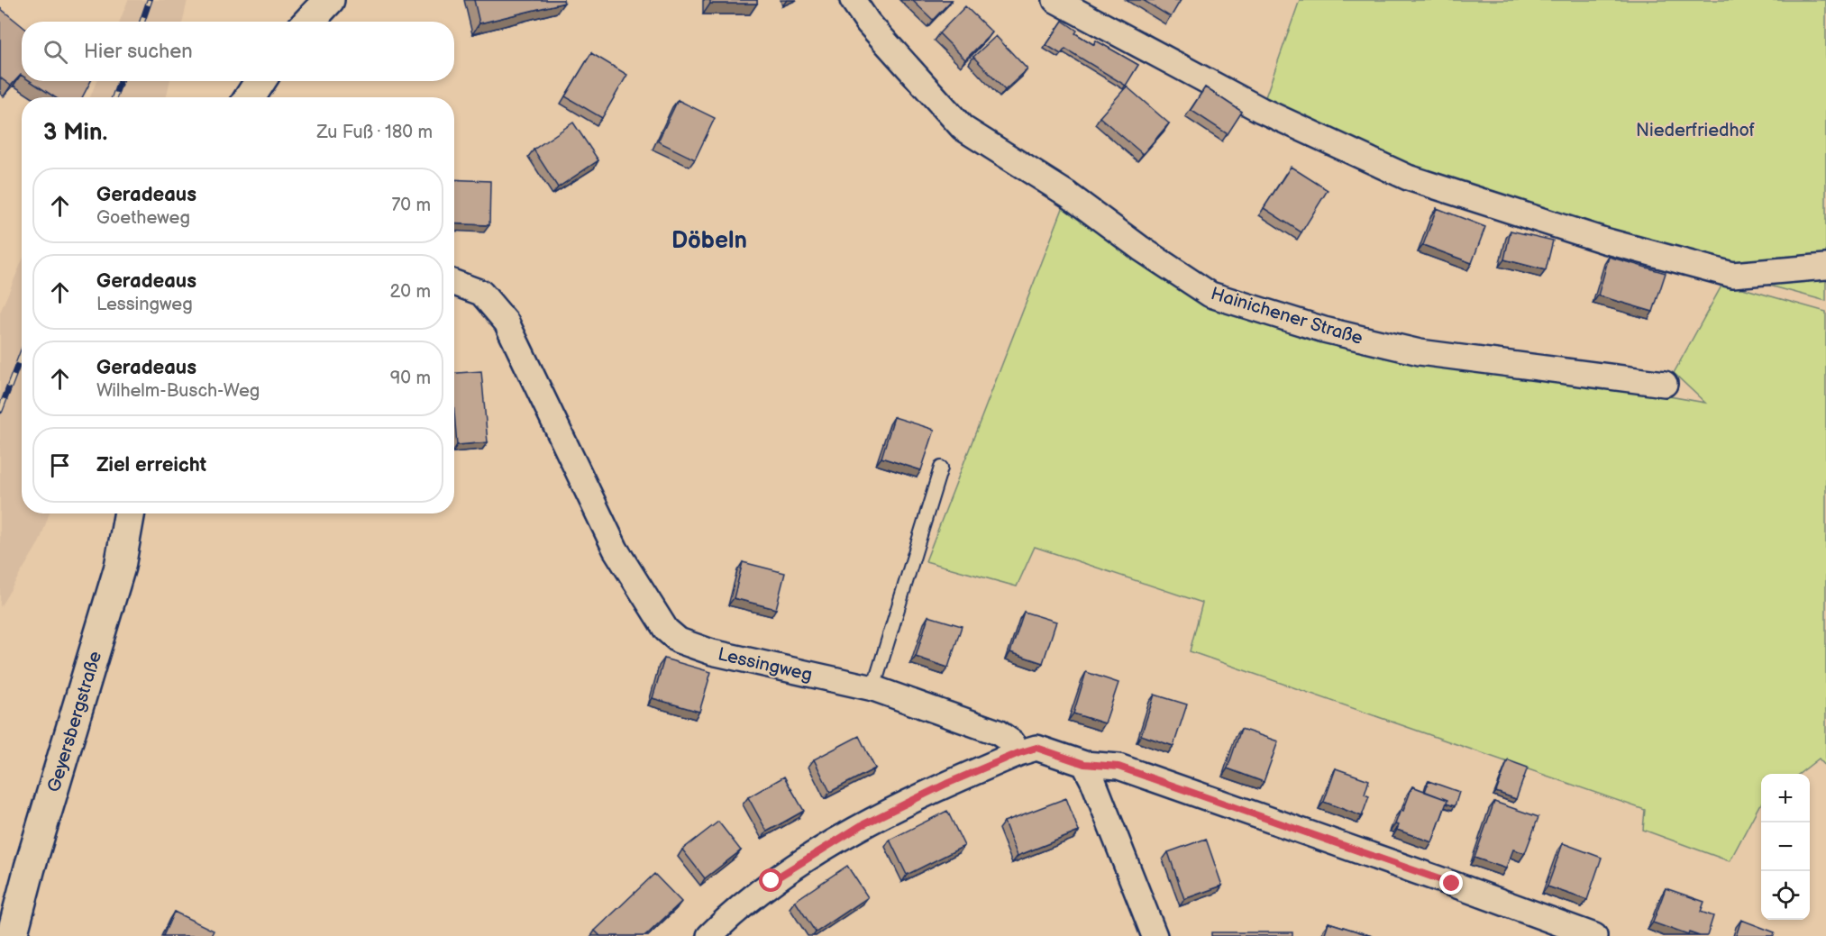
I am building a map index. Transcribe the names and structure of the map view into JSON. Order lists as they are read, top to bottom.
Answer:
{
  "streets": {
    "main road": ["Geyersbergstraße"],
    "street": ["Hainichener Straße", "Lessingweg"]
  },
  "districts": ["Döbeln"],
  "parks": ["Niederfriedhof"],
  "page": {
    "search": "Hier suchen",
    "heading": ["3 Min.", "Zu Fuß · 180 m"],
    "list": [
      ["Geradeaus", "Goetheweg", "70 m"],
      ["Geradeaus", "Lessingweg", "20 m"],
      ["Geradeaus", "Wilhelm-Busch-Weg", "90 m"],
      "Ziel erreicht"
    ],
    "map_buttons": ["+", "−"]
  }
}
